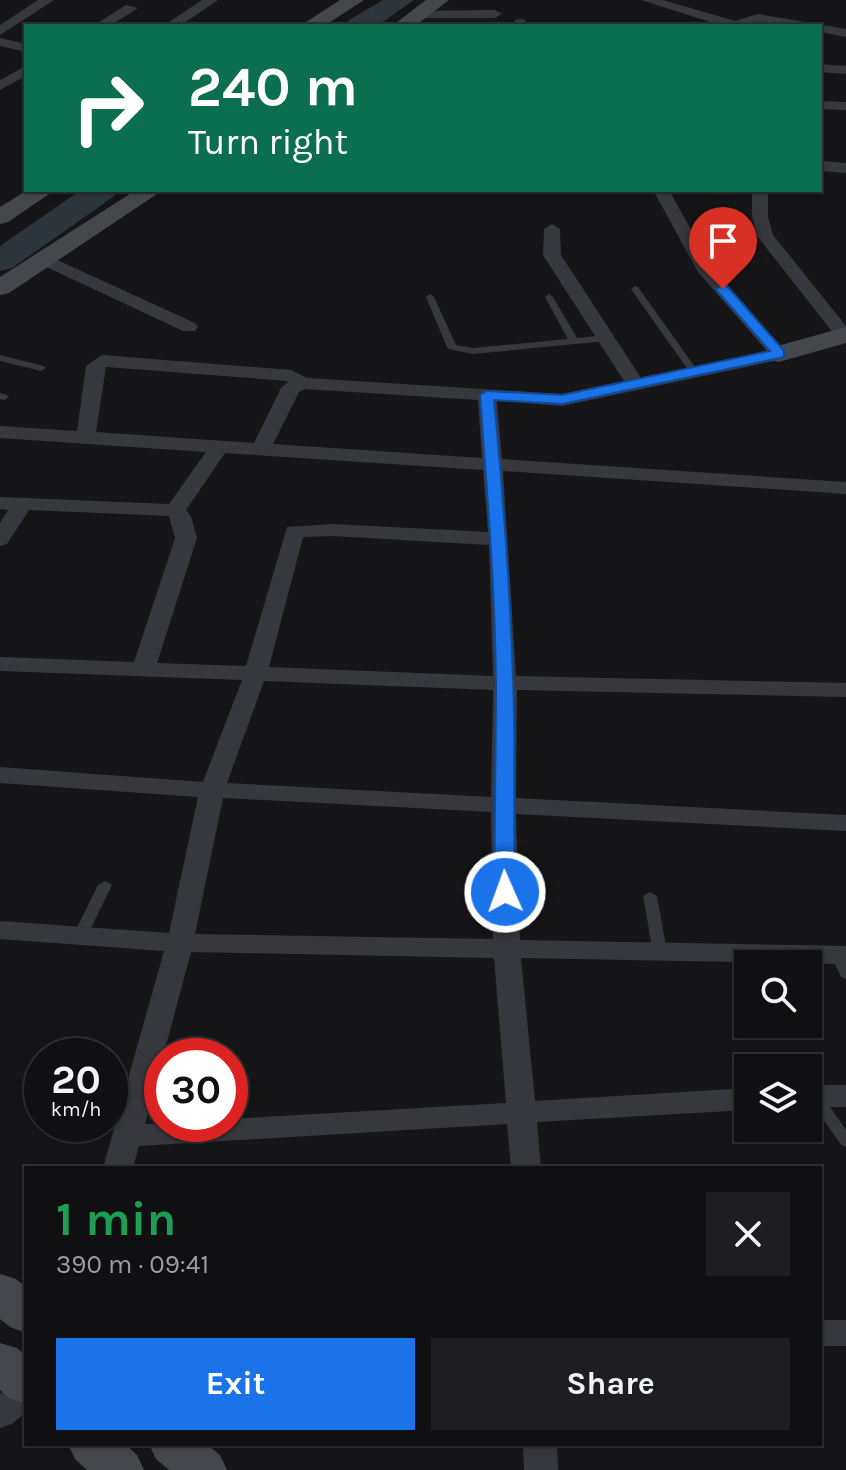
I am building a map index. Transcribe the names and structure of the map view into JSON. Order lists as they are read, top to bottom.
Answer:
{
  "page": {
    "turn": ["240 m", "Turn right"],
    "speed": "20 km/h",
    "limit": "30",
    "heading": ["1 min", "390 m · 09:41"],
    "buttons": ["Exit", "Share"]
  }
}
